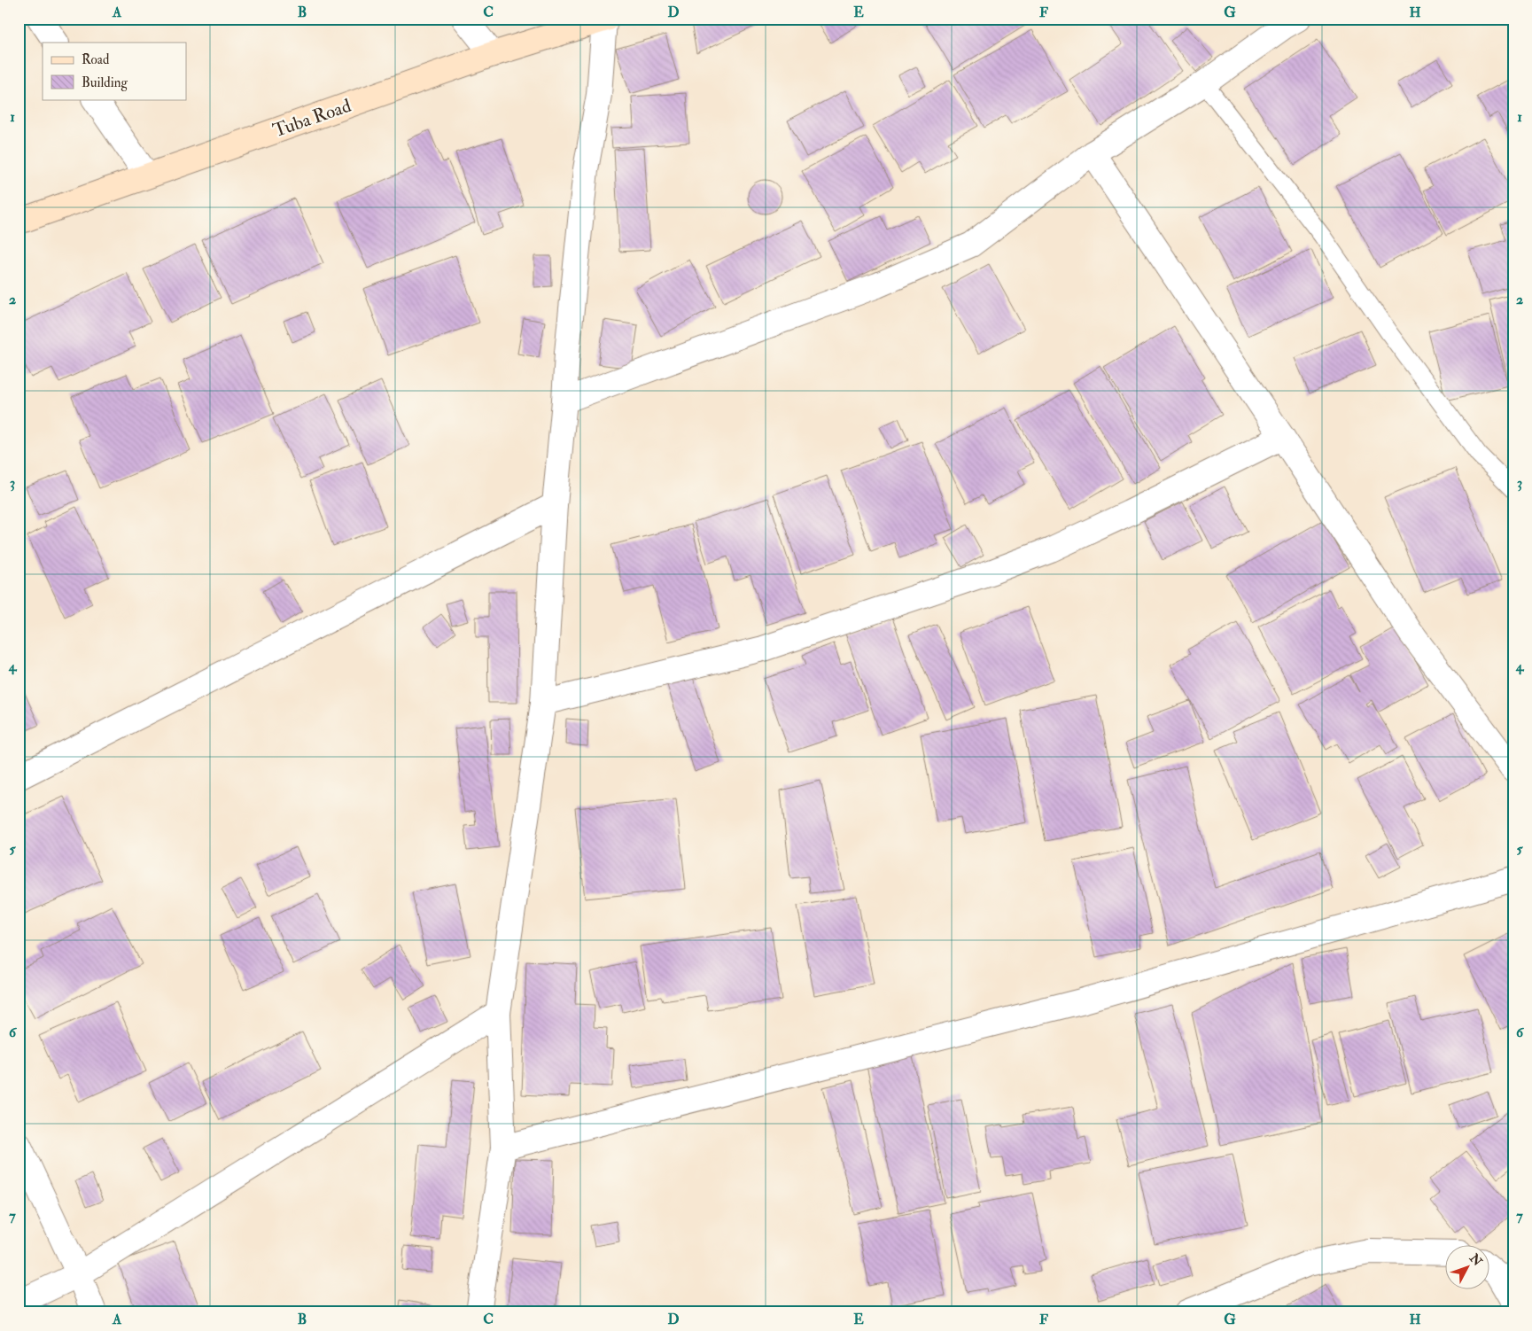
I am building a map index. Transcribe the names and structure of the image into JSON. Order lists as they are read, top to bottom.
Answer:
{
  "streets": {
    "street": ["Tuba Road"]
  },
  "legend": ["Road", "Building"],
  "north": "top right",
  "grid": {
    "columns": [
      "A",
      "B",
      "C",
      "D",
      "E",
      "F",
      "G",
      "H"
    ],
    "rows": [
      "1",
      "2",
      "3",
      "4",
      "5",
      "6",
      "7"
    ]
  }
}
